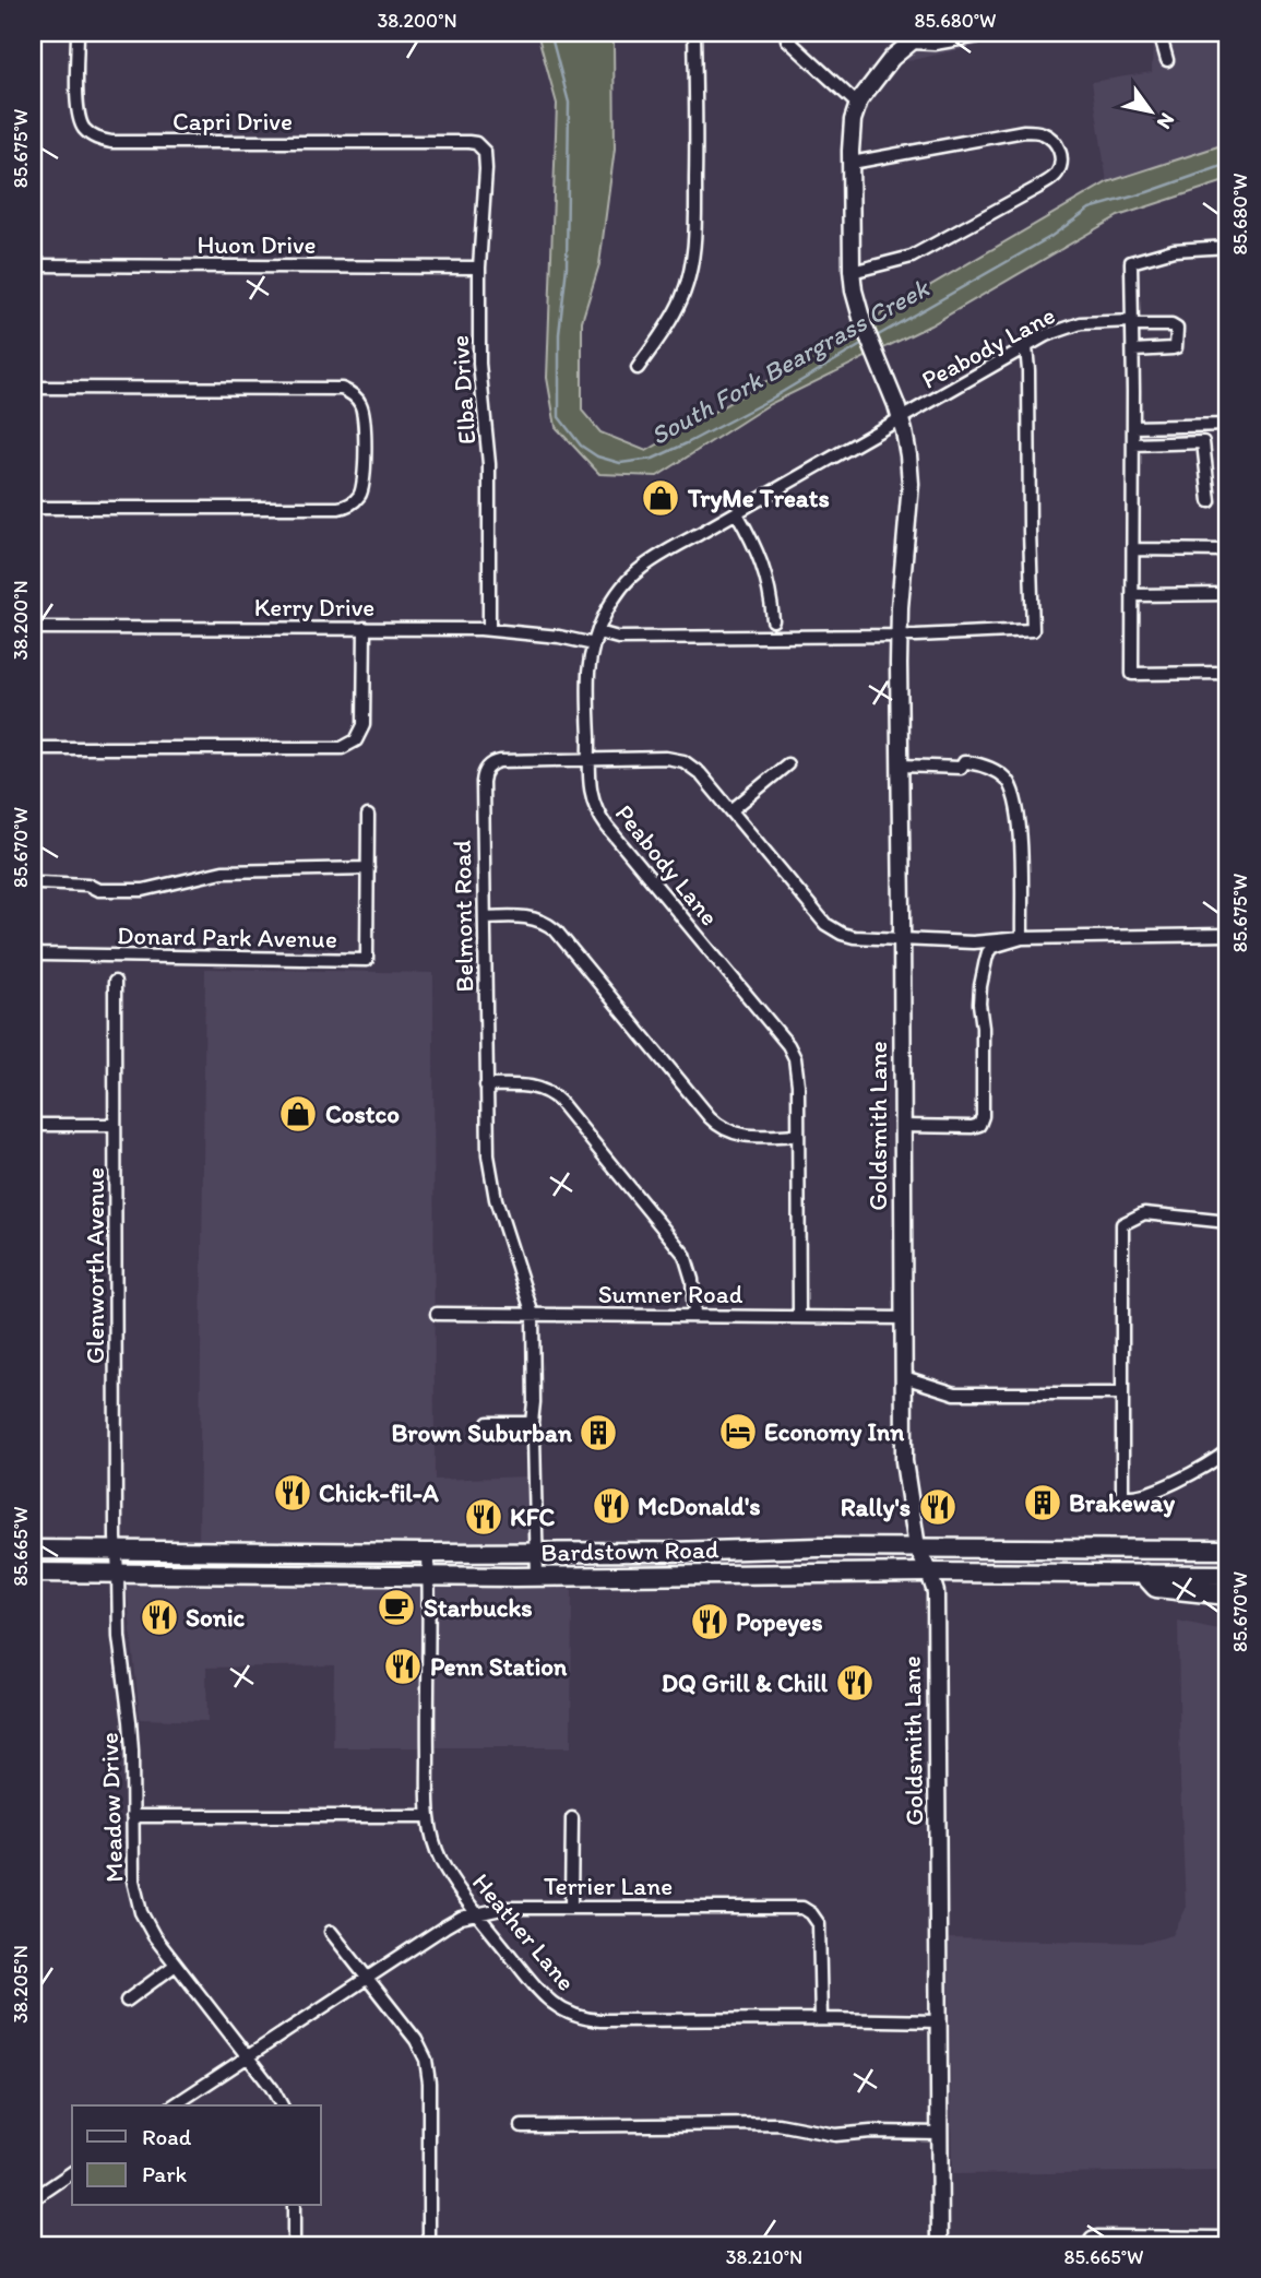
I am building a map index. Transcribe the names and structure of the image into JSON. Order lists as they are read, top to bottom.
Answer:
{
  "streets": {
    "main road": ["Bardstown Road"],
    "street": [
      "Capri Drive",
      "Huon Drive",
      "Peabody Lane",
      "Elba Drive",
      "Kerry Drive",
      "Belmont Road",
      "Donard Park Avenue",
      "Goldsmith Lane",
      "Glenworth Avenue",
      "Sumner Road",
      "Meadow Drive",
      "Terrier Lane",
      "Heather Lane"
    ]
  },
  "crossings": [
    ["Capri Drive", "Elba Drive"],
    ["Huon Drive", "Elba Drive"],
    ["Peabody Lane", "Kerry Drive"],
    ["Peabody Lane", "Belmont Road"],
    ["Peabody Lane", "Goldsmith Lane"],
    ["Peabody Lane", "Sumner Road"],
    ["Elba Drive", "Kerry Drive"],
    ["Belmont Road", "Goldsmith Lane"],
    ["Belmont Road", "Sumner Road"],
    ["Belmont Road", "Bardstown Road"],
    ["Goldsmith Lane", "Sumner Road"],
    ["Goldsmith Lane", "Bardstown Road"],
    ["Goldsmith Lane", "Heather Lane"],
    ["Glenworth Avenue", "Bardstown Road"],
    ["Glenworth Avenue", "Meadow Drive"],
    ["Bardstown Road", "Meadow Drive"],
    ["Bardstown Road", "Heather Lane"],
    ["Meadow Drive", "Terrier Lane"],
    ["Terrier Lane", "Heather Lane"]
  ],
  "water": ["South Fork Beargrass Creek"],
  "places": {
    "shop": ["TryMe Treats", "Costco"],
    "hotel": ["Economy Inn"],
    "building": ["Brown Suburban", "Brakeway"],
    "restaurant": [
      "Chick-fil-A",
      "McDonald's",
      "Rally's",
      "KFC",
      "Sonic",
      "Popeyes",
      "Penn Station",
      "DQ Grill & Chill"
    ],
    "cafe": ["Starbucks"]
  },
  "legend": ["Road", "Park"],
  "north": "bottom right",
  "coordinates": [
    "38.200°N",
    "85.680°W",
    "85.675°W",
    "85.670°W",
    "85.665°W",
    "38.205°N",
    "38.210°N"
  ]
}
